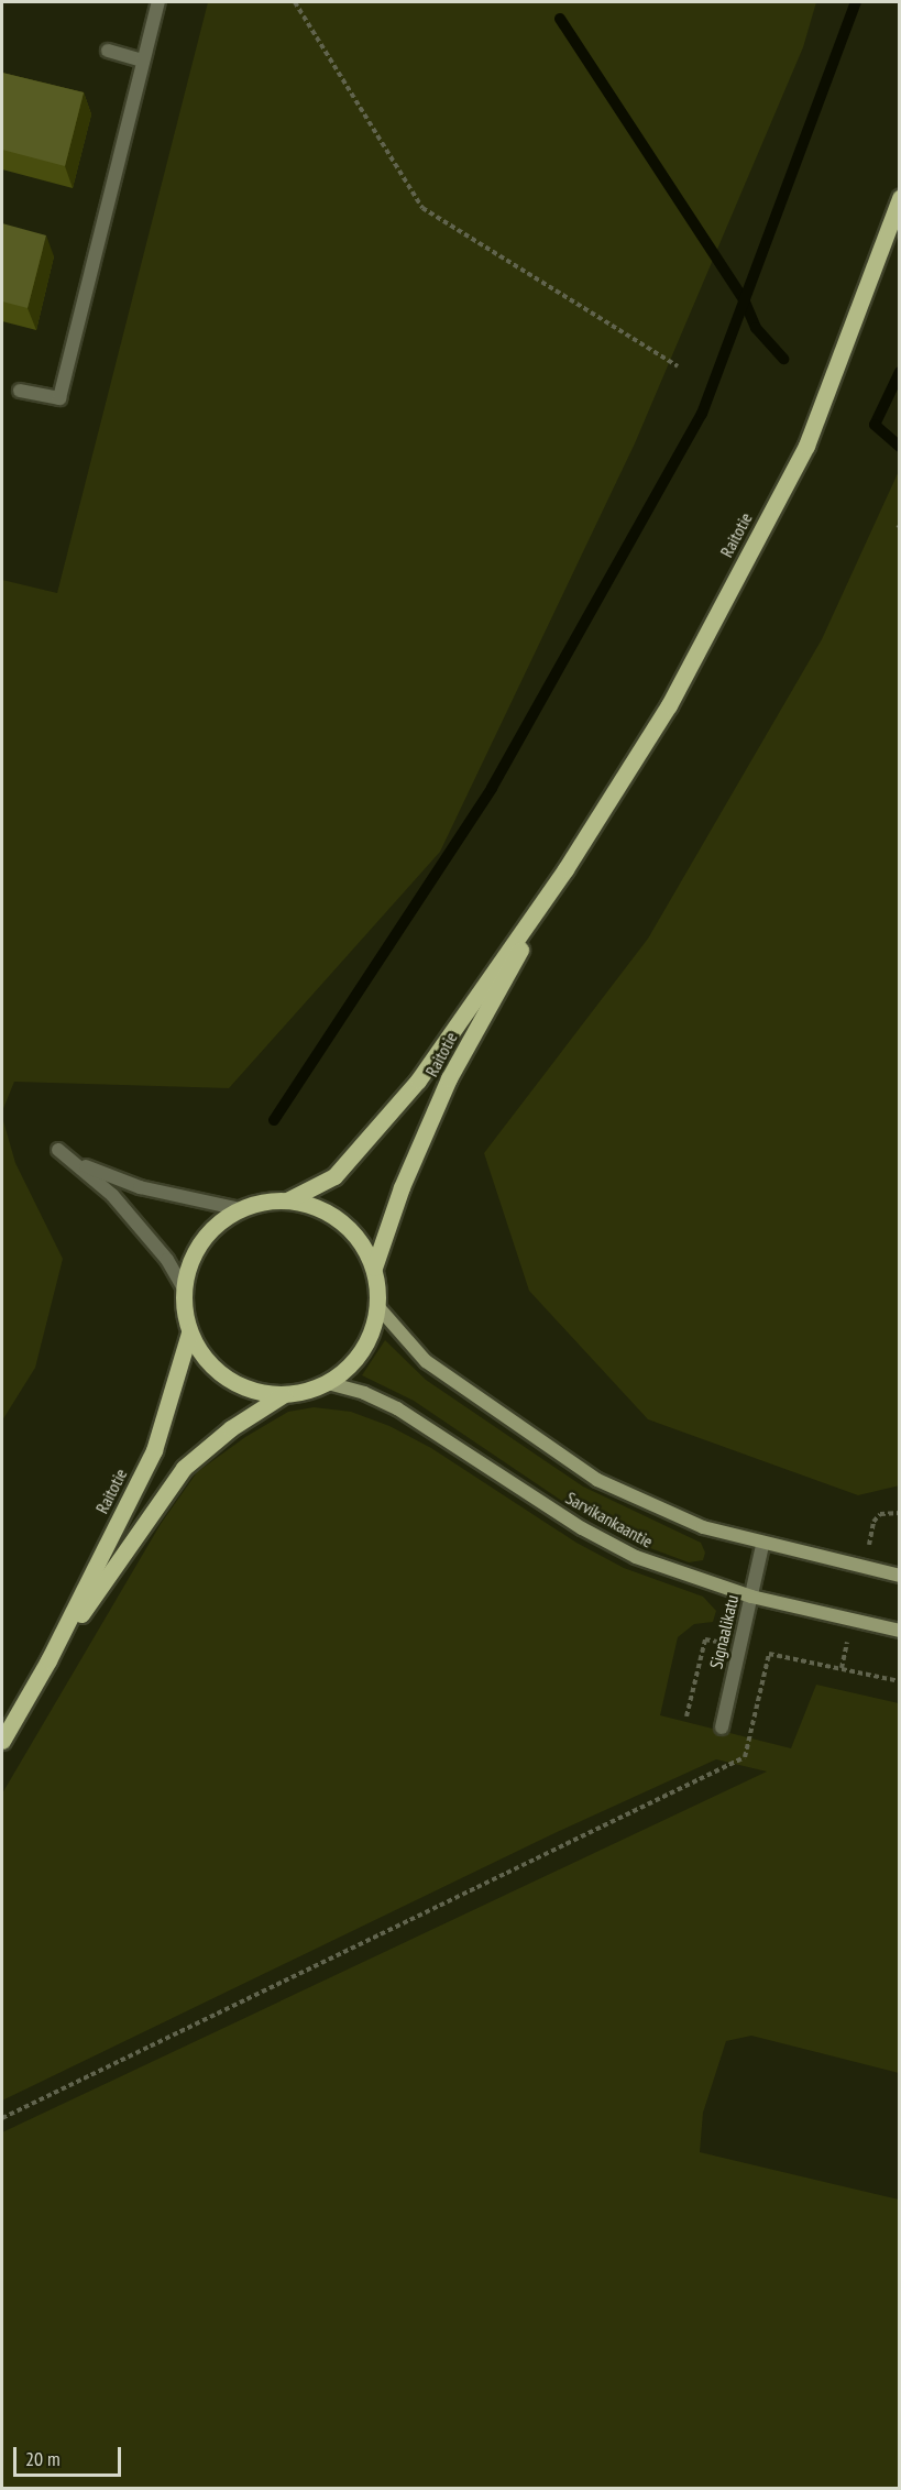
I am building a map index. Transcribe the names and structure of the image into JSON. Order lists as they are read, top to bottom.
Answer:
{
  "streets": {
    "main road": ["Raitotie"],
    "street": ["Sarvikankaantie", "Signaalikatu"]
  },
  "crossings": [
    ["Raitotie", "Sarvikankaantie"],
    ["Sarvikankaantie", "Signaalikatu"]
  ],
  "scale_bar": "20 m"
}
